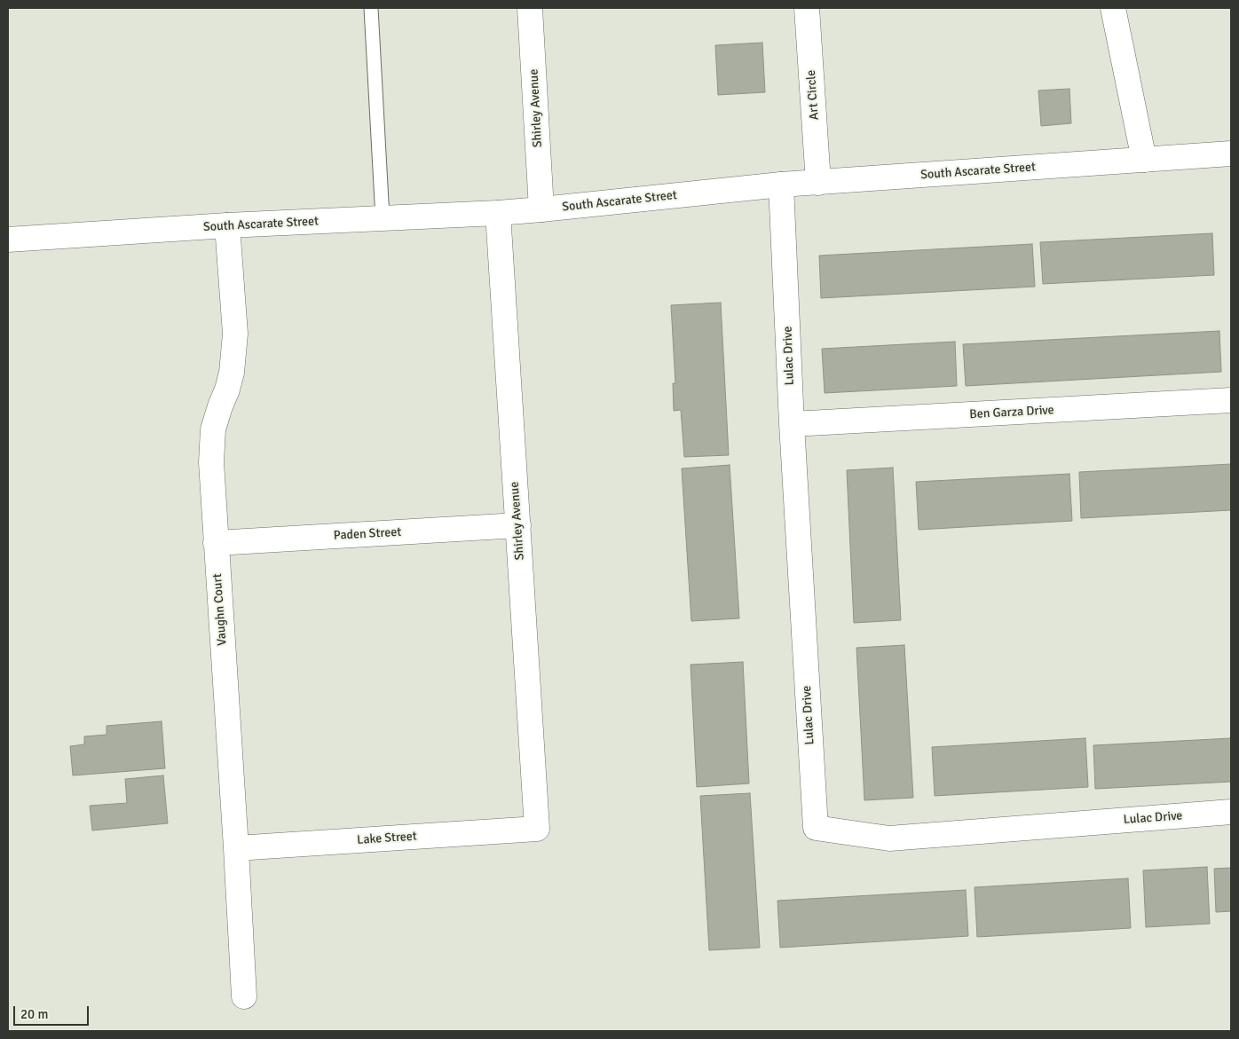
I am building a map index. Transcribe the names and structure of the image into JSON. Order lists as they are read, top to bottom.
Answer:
{
  "streets": {
    "street": [
      "Art Circle",
      "Shirley Avenue",
      "South Ascarate Street",
      "Lulac Drive",
      "Ben Garza Drive",
      "Paden Street",
      "Vaughn Court",
      "Lake Street"
    ]
  },
  "crossings": [
    ["Art Circle", "South Ascarate Street"],
    ["Shirley Avenue", "South Ascarate Street"],
    ["Shirley Avenue", "Paden Street"],
    ["Shirley Avenue", "Lake Street"],
    ["South Ascarate Street", "Lulac Drive"],
    ["South Ascarate Street", "Vaughn Court"],
    ["Lulac Drive", "Ben Garza Drive"],
    ["Paden Street", "Vaughn Court"],
    ["Vaughn Court", "Lake Street"]
  ],
  "scale_bar": "20 m"
}
